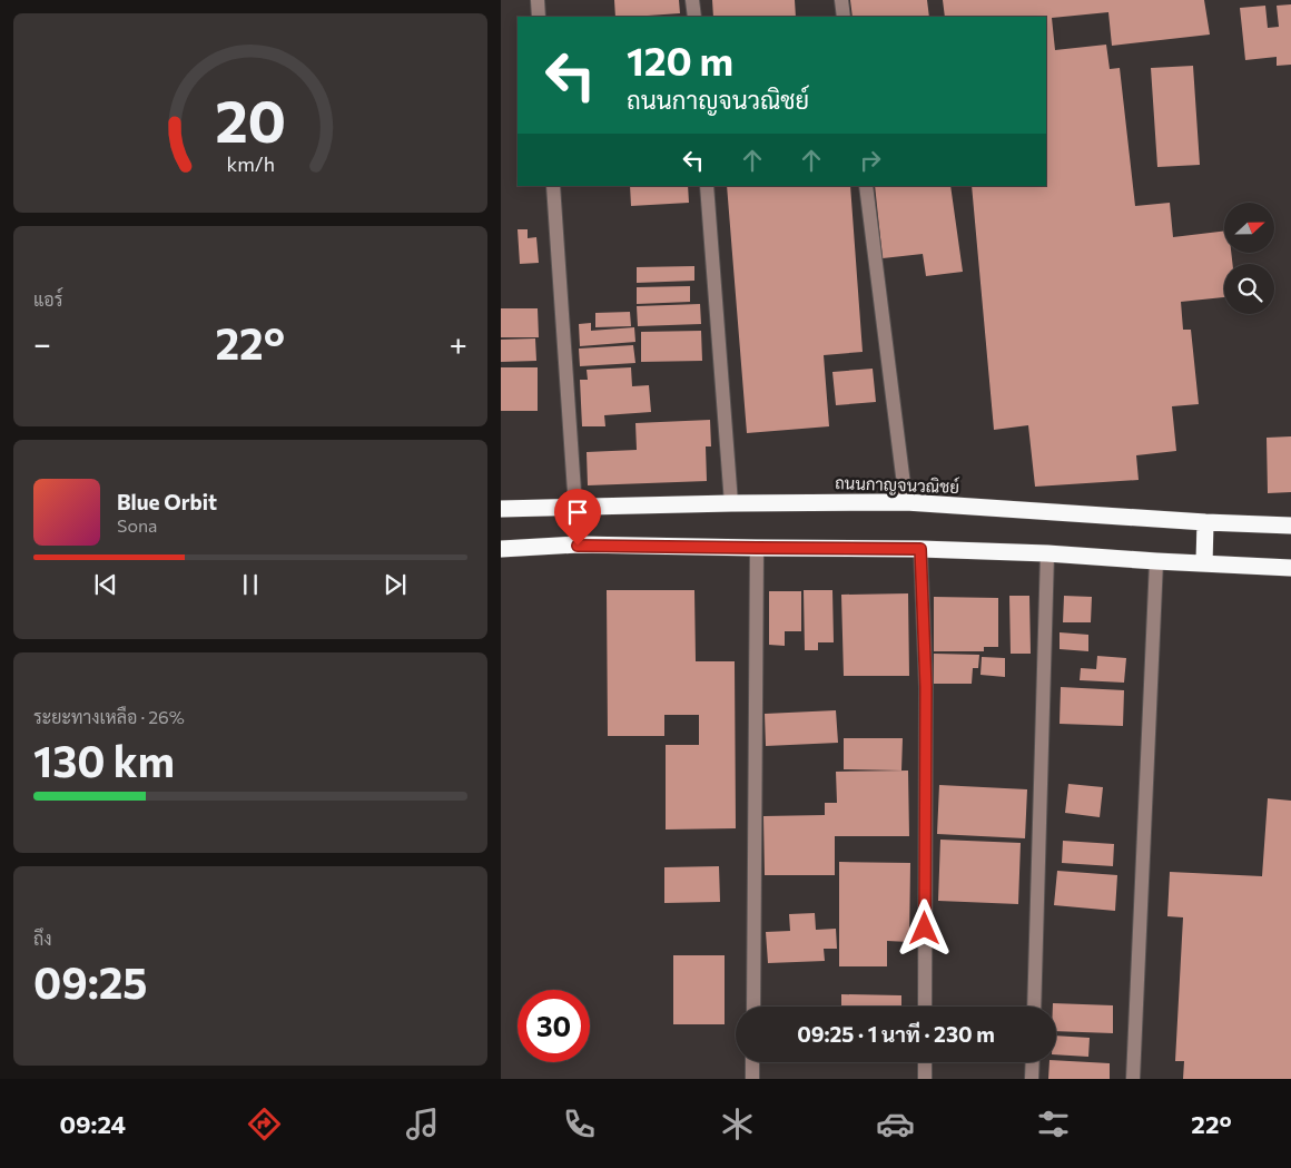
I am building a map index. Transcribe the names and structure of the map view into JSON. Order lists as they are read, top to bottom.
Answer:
{
  "streets": {
    "highway": ["ถนนกาญจนวณิชย์"]
  },
  "north": "right",
  "page": {
    "turn": ["120 m", "ถนนกาญจนวณิชย์"],
    "tile": [
      "แอร์",
      ["ระยะทางเหลือ · 26%", "130 km"],
      ["ถึง", "09:25"]
    ],
    "heat": ["−", "22°", "+"],
    "song": ["Blue Orbit", "Sona"],
    "limit": "30",
    "trip": "09:25 · 1 นาที · 230 m",
    "tabs": ["09:24", "22°"],
    "gauge": ["20", "km/h"]
  }
}
